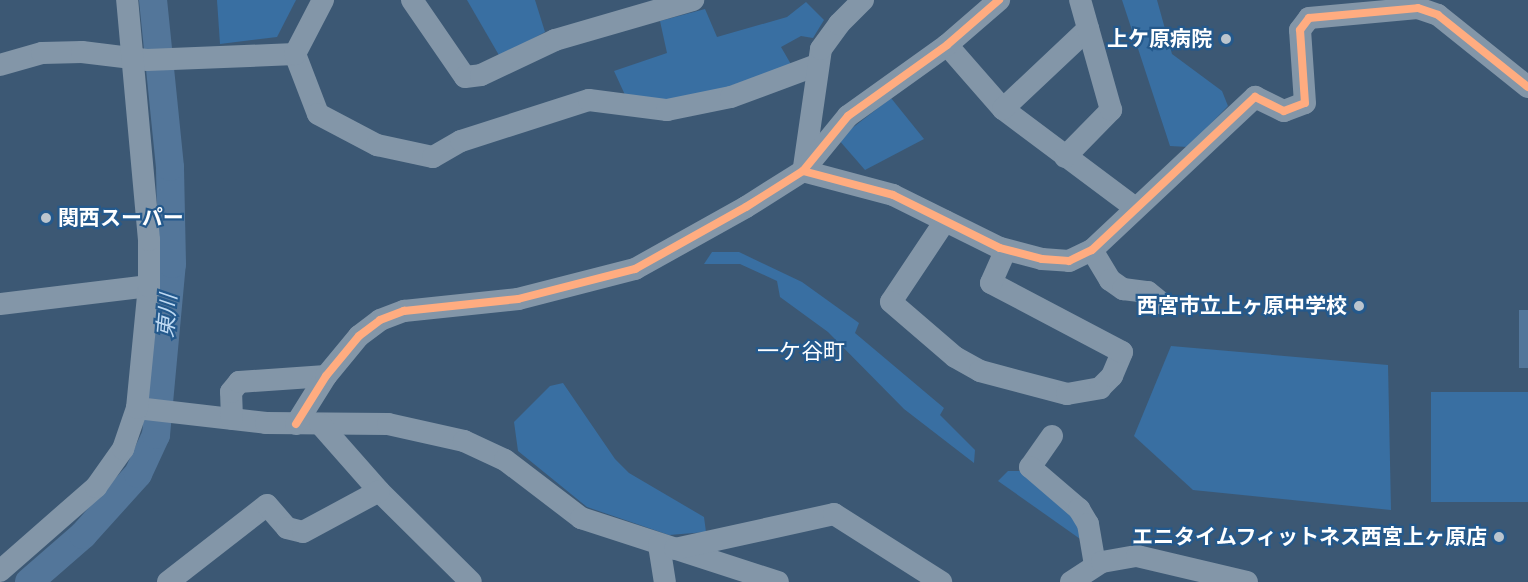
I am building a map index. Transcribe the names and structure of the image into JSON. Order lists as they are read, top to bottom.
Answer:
{
  "districts": ["一ケ谷町"],
  "water": ["東川"],
  "places": [
    "上ケ原病院",
    "関西スーパー",
    "西宮市立上ヶ原中学校",
    "エニタイムフィットネス西宮上ヶ原店"
  ]
}
